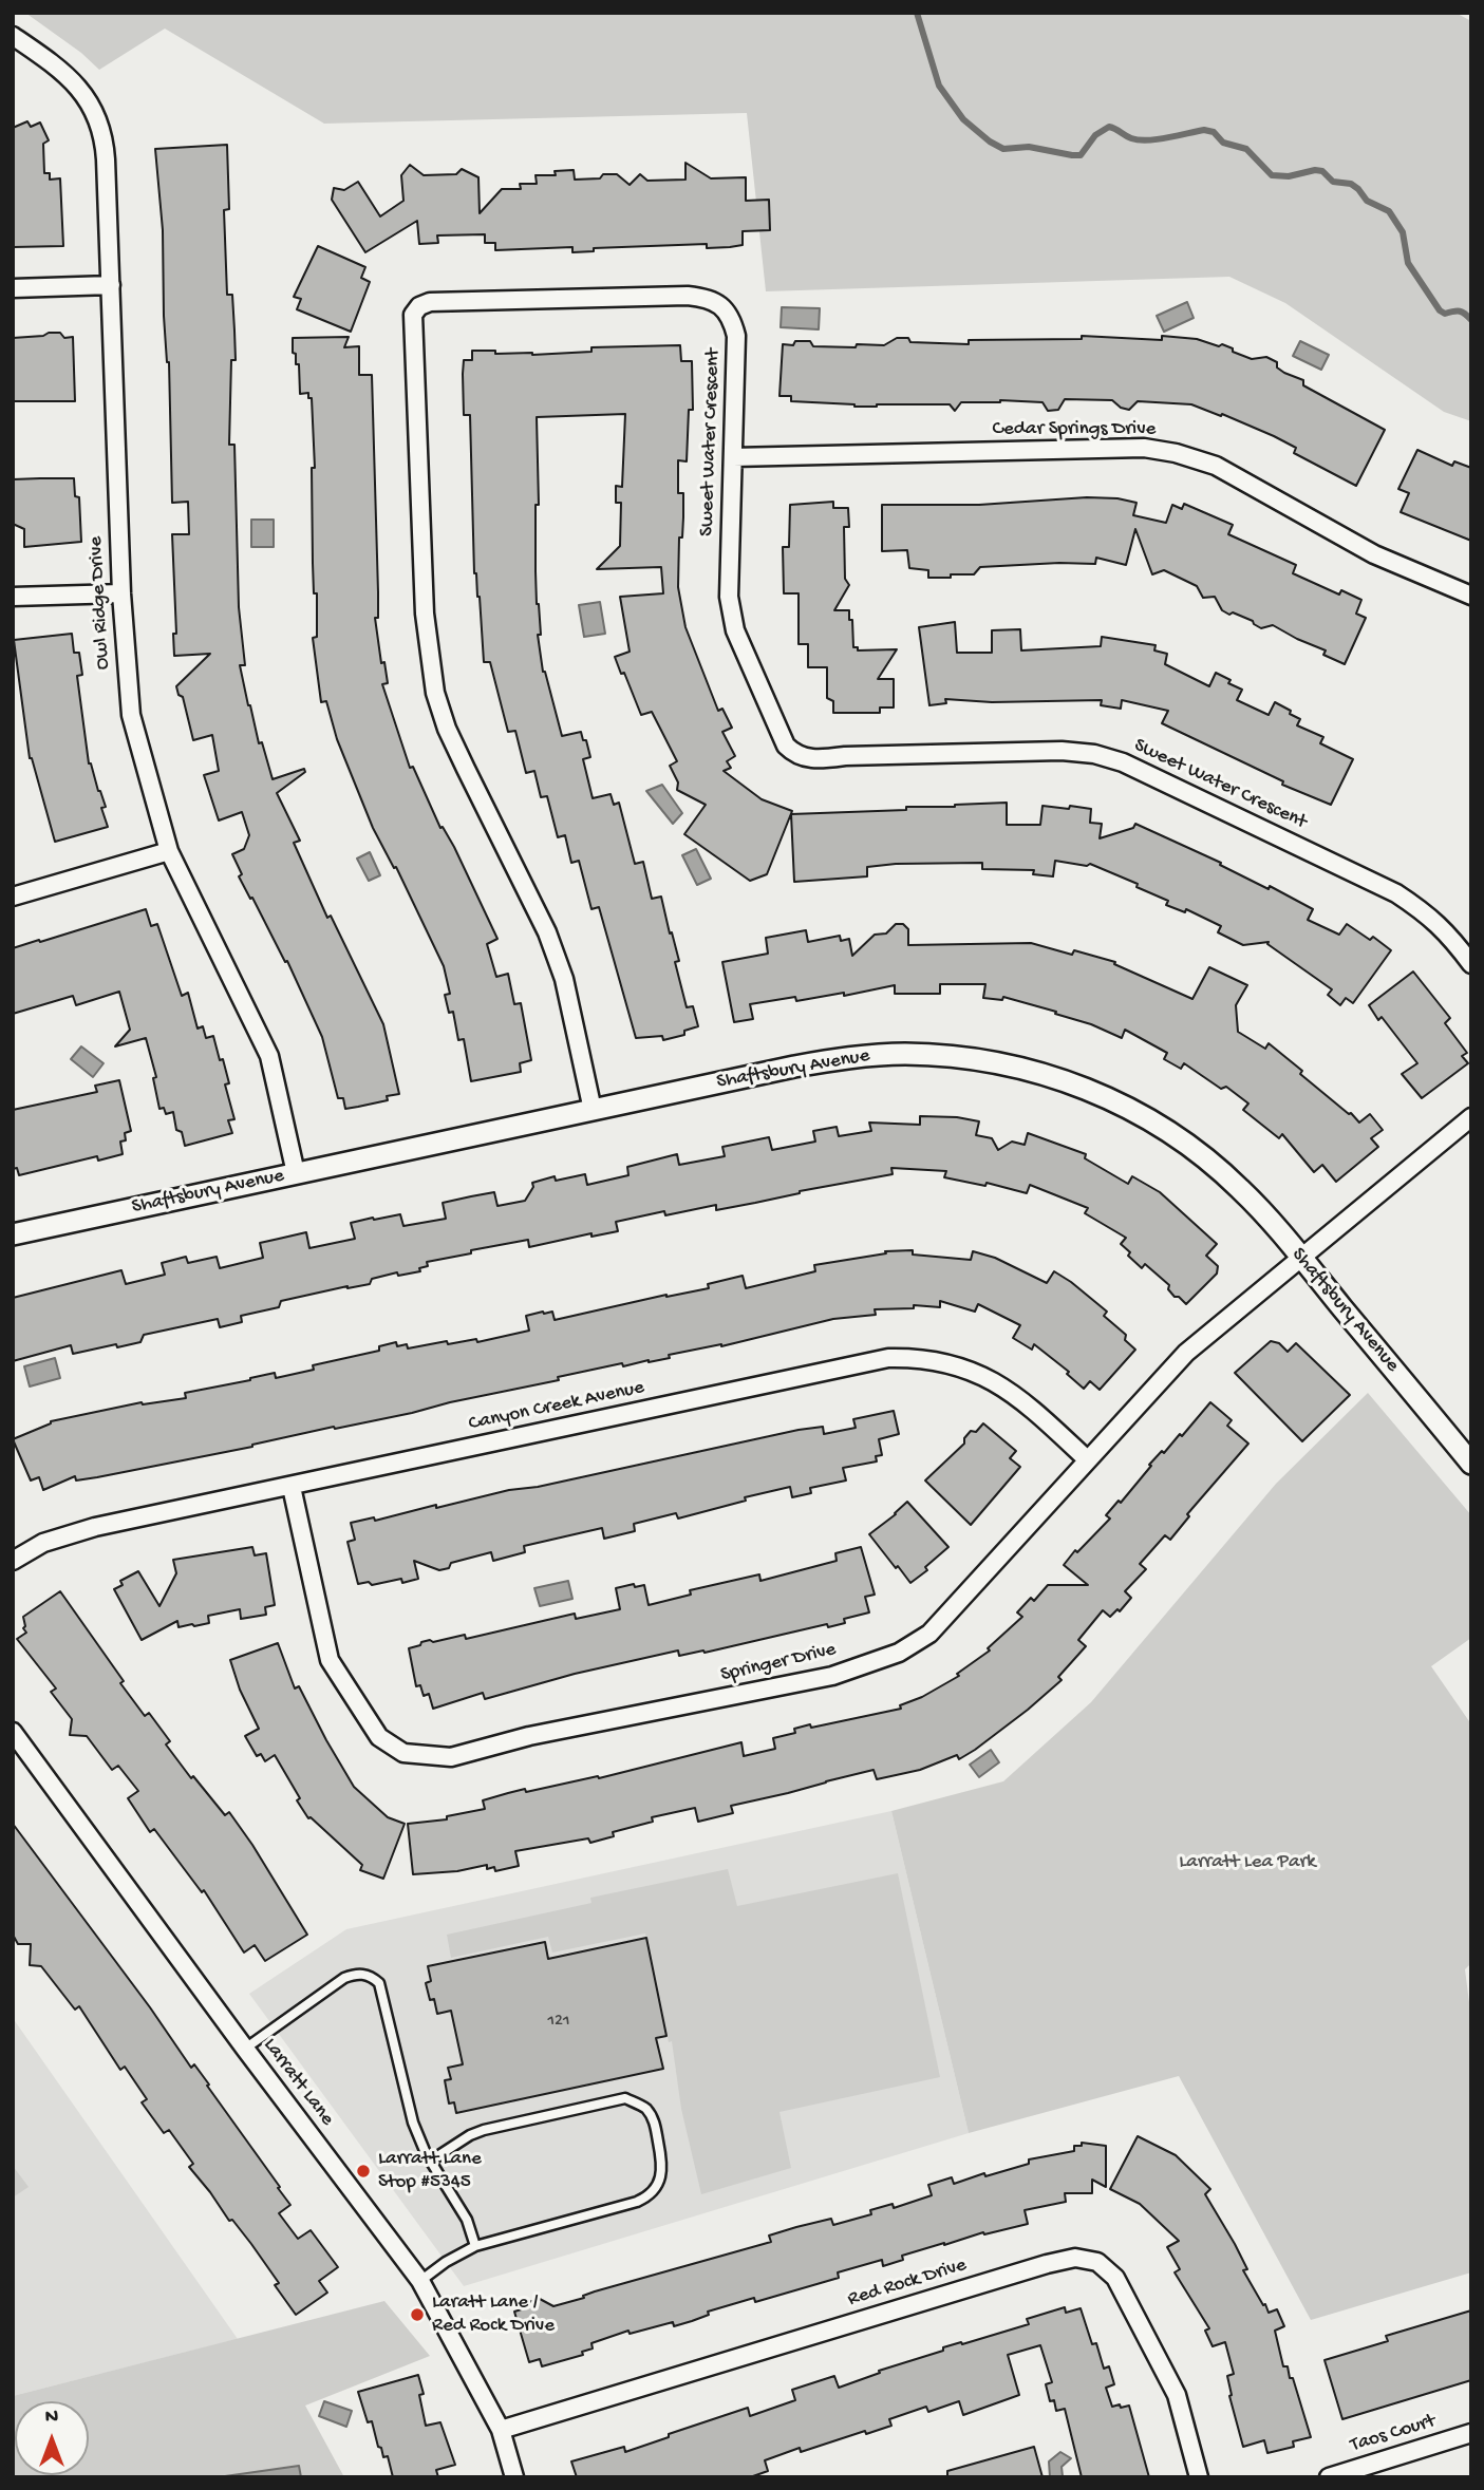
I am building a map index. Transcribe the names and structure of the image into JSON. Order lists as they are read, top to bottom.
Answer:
{
  "streets": {
    "street": [
      "Cedar Springs Drive",
      "Sweet Water Crescent",
      "Owl Ridge Drive",
      "Shaftsbury Avenue",
      "Canyon Creek Avenue",
      "Springer Drive",
      "Larratt Lane",
      "Red Rock Drive",
      "Taos Court"
    ]
  },
  "crossings": [
    ["Cedar Springs Drive", "Sweet Water Crescent"],
    ["Sweet Water Crescent", "Shaftsbury Avenue"],
    ["Owl Ridge Drive", "Shaftsbury Avenue"],
    ["Shaftsbury Avenue", "Springer Drive"],
    ["Canyon Creek Avenue", "Springer Drive"],
    ["Larratt Lane", "Red Rock Drive"]
  ],
  "parks": ["Larratt Lea Park"],
  "places": ["Larratt Lane Stop #5345", "Laratt Lane / Red Rock Drive"],
  "house_numbers": ["121"],
  "north": "top"
}
